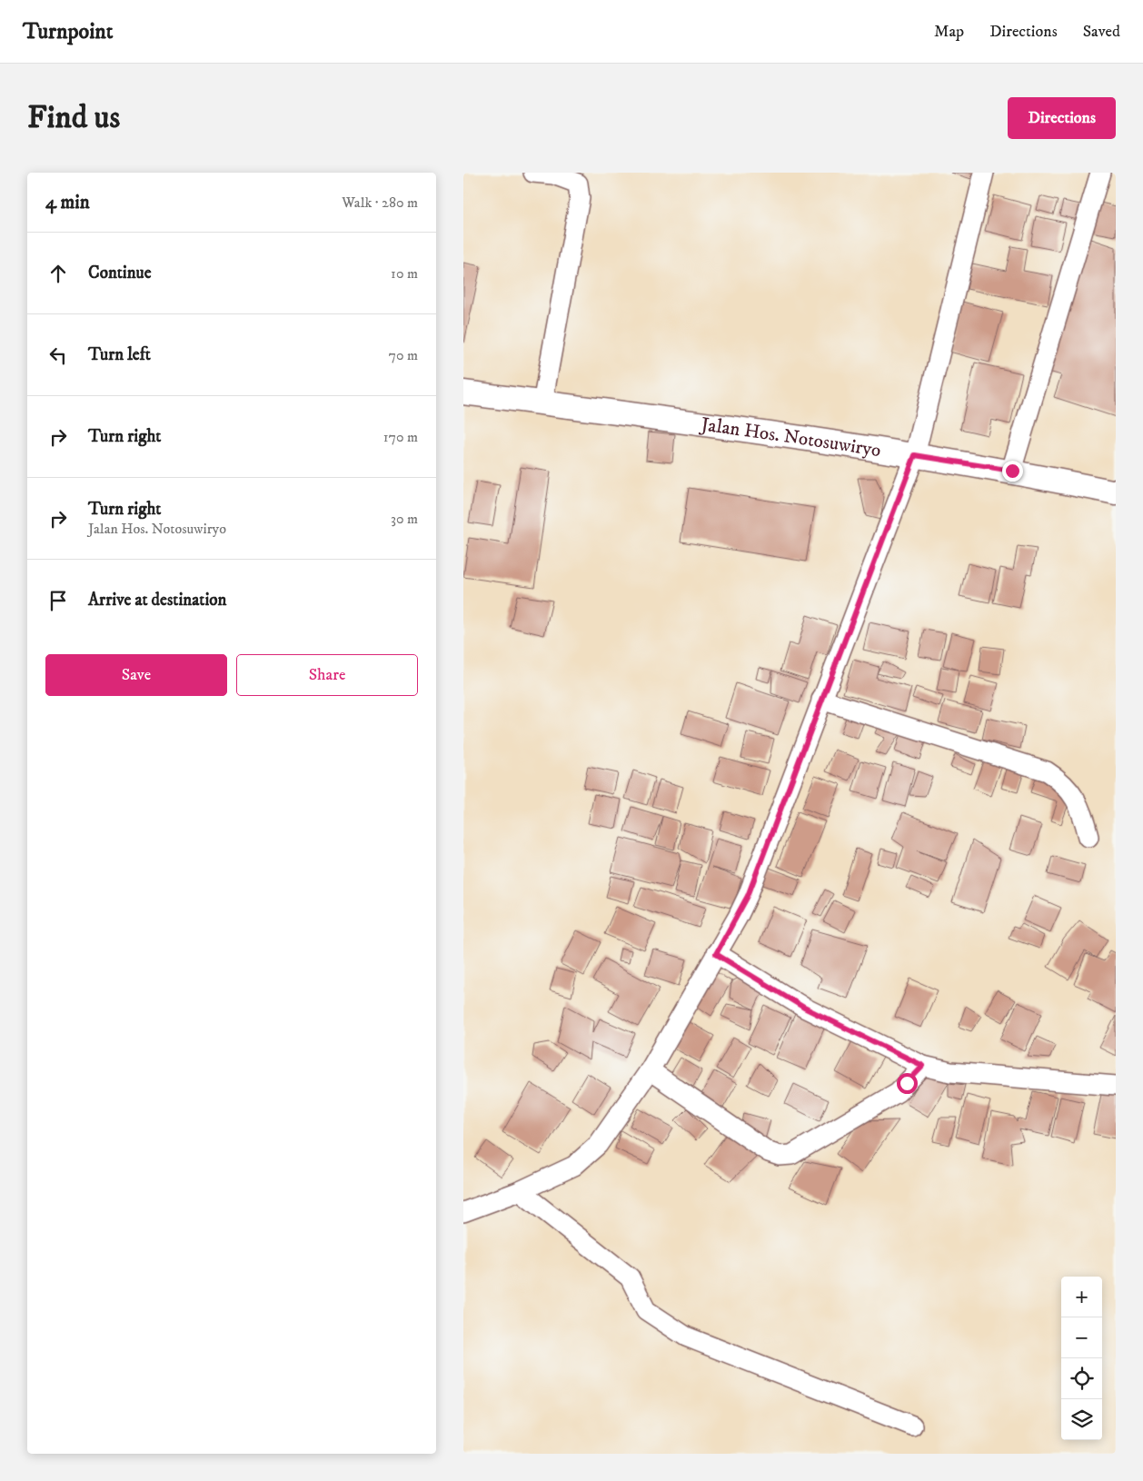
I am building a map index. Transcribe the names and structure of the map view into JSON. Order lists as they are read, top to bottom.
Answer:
{
  "streets": {
    "street": ["Jalan Hos. Notosuwiryo"]
  },
  "page": {
    "header": "Turnpoint",
    "nav": ["Map", "Directions", "Saved"],
    "buttons": [
      "Directions",
      ["Save", "Share"]
    ],
    "title": "Find us",
    "heading": ["4 min", "Walk · 280 m"],
    "list": [
      ["Continue", "10 m"],
      ["Turn left", "70 m"],
      ["Turn right", "170 m"],
      ["Turn right", "Jalan Hos. Notosuwiryo", "30 m"],
      "Arrive at destination"
    ],
    "map_buttons": ["+", "−"]
  }
}
